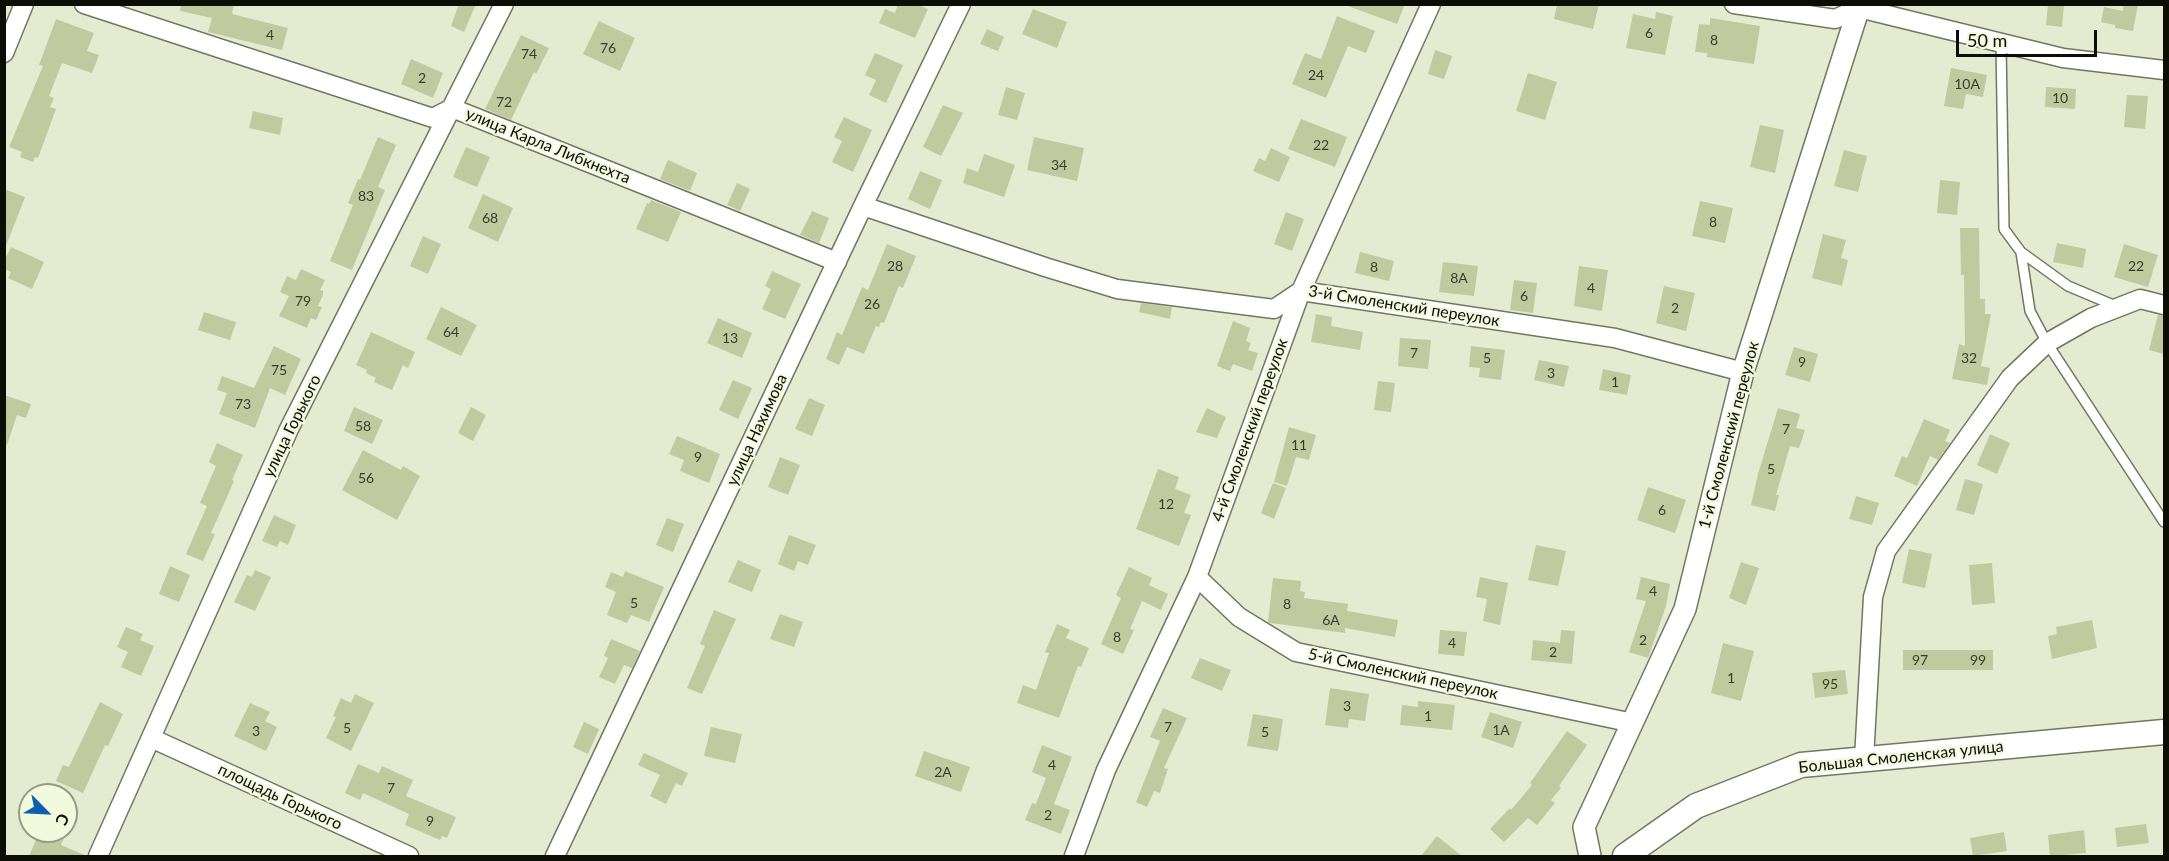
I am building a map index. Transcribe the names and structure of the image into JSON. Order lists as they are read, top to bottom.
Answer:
{
  "streets": {
    "main road": ["Большая Смоленская улица"],
    "street": [
      "улица Карла Либкнехта",
      "3-й Смоленский переулок",
      "улица Горького",
      "улица Нахимова",
      "4-й Смоленский переулок",
      "1-й Смоленский переулок",
      "5-й Смоленский переулок",
      "площадь Горького"
    ]
  },
  "crossings": [
    ["улица Карла Либкнехта", "улица Горького"],
    ["улица Карла Либкнехта", "улица Нахимова"],
    ["3-й Смоленский переулок", "улица Нахимова"],
    ["3-й Смоленский переулок", "4-й Смоленский переулок"],
    ["3-й Смоленский переулок", "1-й Смоленский переулок"],
    ["улица Горького", "площадь Горького"],
    ["4-й Смоленский переулок", "5-й Смоленский переулок"],
    ["1-й Смоленский переулок", "5-й Смоленский переулок"]
  ],
  "house_numbers": [
    "6",
    "4",
    "8",
    "76",
    "74",
    "24",
    "2",
    "10А",
    "10",
    "72",
    "22",
    "34",
    "83",
    "68",
    "8",
    "28",
    "22",
    "8",
    "8А",
    "4",
    "6",
    "79",
    "26",
    "2",
    "64",
    "13",
    "7",
    "5",
    "32",
    "9",
    "75",
    "3",
    "1",
    "73",
    "58",
    "7",
    "11",
    "9",
    "5",
    "56",
    "12",
    "6",
    "4",
    "5",
    "8",
    "6А",
    "8",
    "2",
    "4",
    "2",
    "97",
    "99",
    "1",
    "95",
    "3",
    "1",
    "7",
    "5",
    "1А",
    "3",
    "5",
    "4",
    "2А",
    "7",
    "2",
    "9"
  ],
  "scale_bar": "50 m",
  "north": "bottom right"
}
